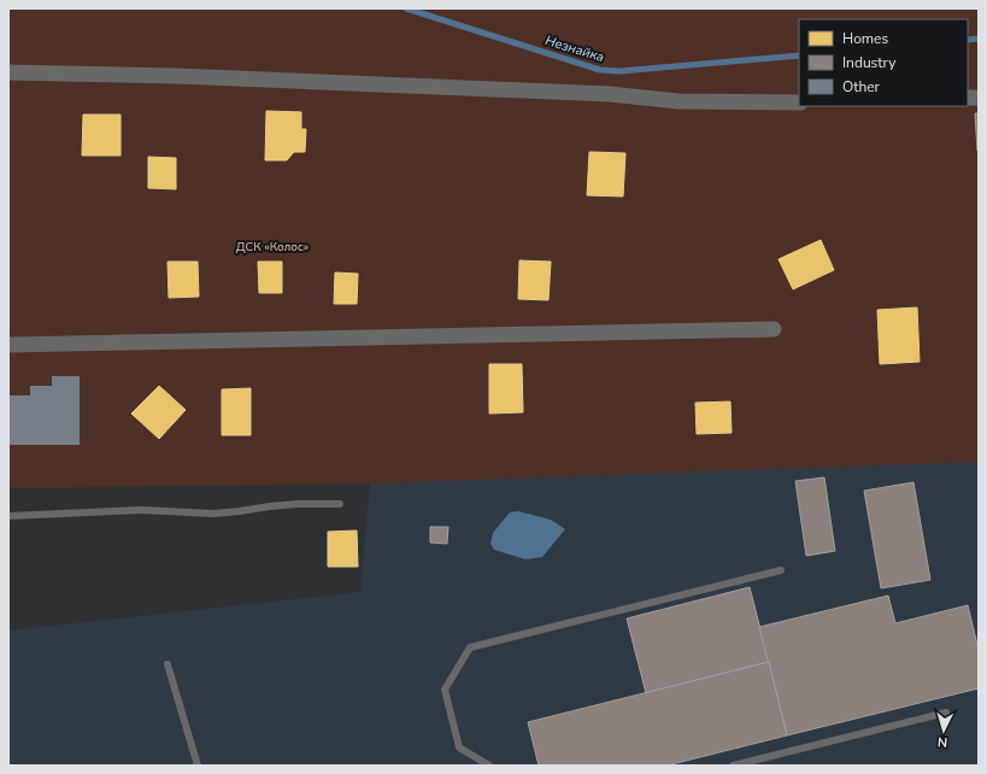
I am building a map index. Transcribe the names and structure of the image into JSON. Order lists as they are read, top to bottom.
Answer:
{
  "water": ["Незнайка"],
  "parks": ["ДСК «Колос»"],
  "legend": ["Homes", "Industry", "Other"],
  "north": "bottom"
}
